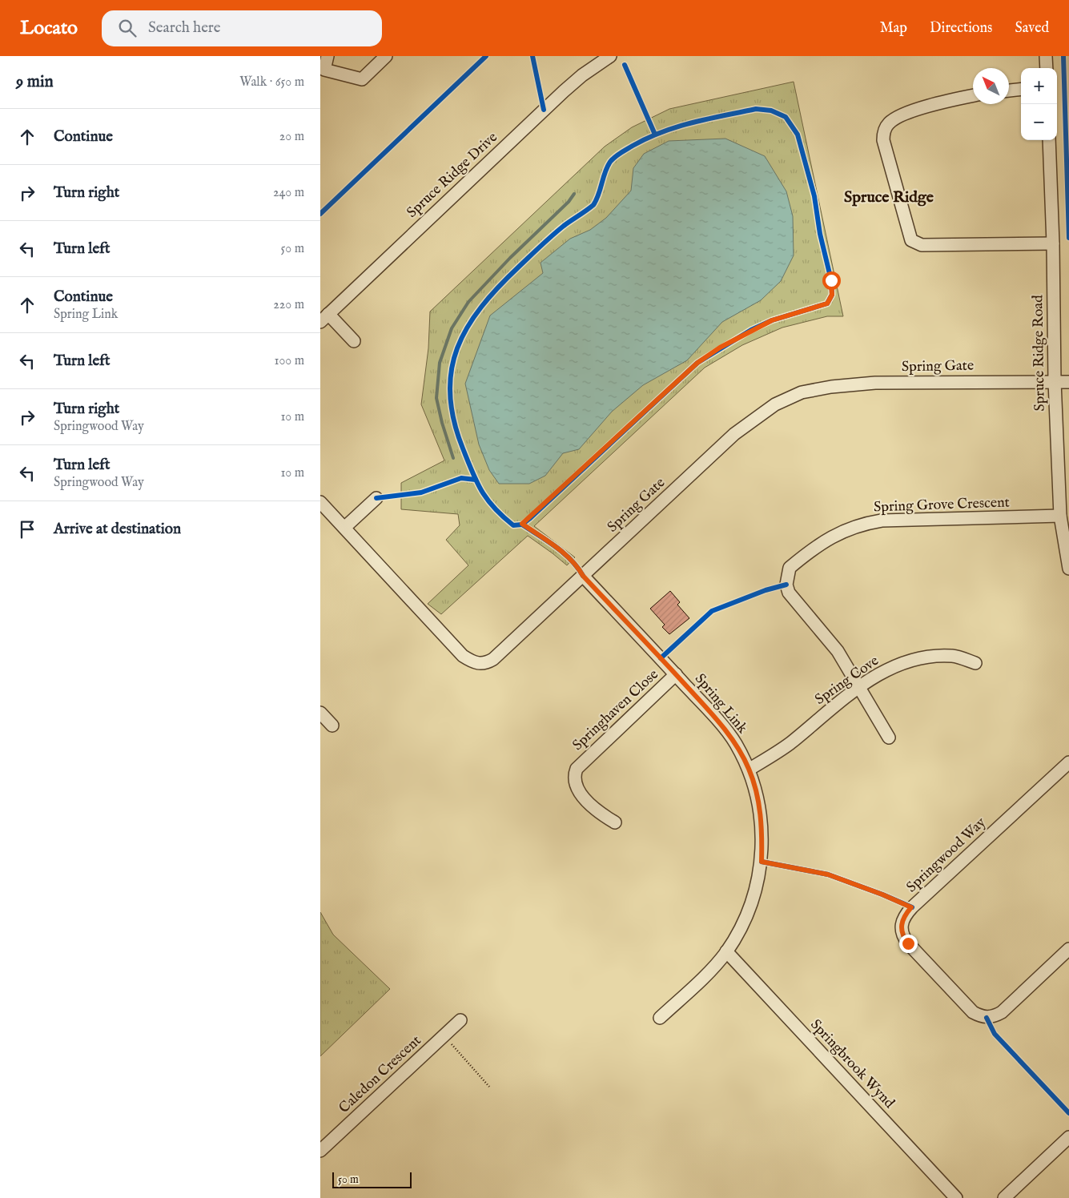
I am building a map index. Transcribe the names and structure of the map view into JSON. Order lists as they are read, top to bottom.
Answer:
{
  "streets": {
    "street": [
      "Spruce Ridge Drive",
      "Spruce Ridge Road",
      "Spring Gate",
      "Spring Grove Crescent",
      "Spring Cove",
      "Spring Link",
      "Springhaven Close",
      "Springwood Way",
      "Springbrook Wynd",
      "Caledon Crescent"
    ]
  },
  "crossings": [
    ["Spruce Ridge Road", "Spring Gate"],
    ["Spruce Ridge Road", "Spring Grove Crescent"],
    ["Spring Gate", "Spring Link"],
    ["Spring Grove Crescent", "Spring Cove"],
    ["Spring Cove", "Spring Link"],
    ["Spring Link", "Springhaven Close"],
    ["Spring Link", "Springbrook Wynd"]
  ],
  "districts": ["Spruce Ridge"],
  "scale_bar": "50 m",
  "north": "top left",
  "page": {
    "header": "Locato",
    "search": "Search here",
    "nav": ["Map", "Directions", "Saved"],
    "heading": ["9 min", "Walk · 650 m"],
    "map_buttons": ["+", "−"],
    "list": [
      ["Continue", "20 m"],
      ["Turn right", "240 m"],
      ["Turn left", "50 m"],
      ["Continue", "Spring Link", "220 m"],
      ["Turn left", "100 m"],
      ["Turn right", "Springwood Way", "10 m"],
      ["Turn left", "Springwood Way", "10 m"],
      "Arrive at destination"
    ],
    "scale": "50 m"
  }
}
